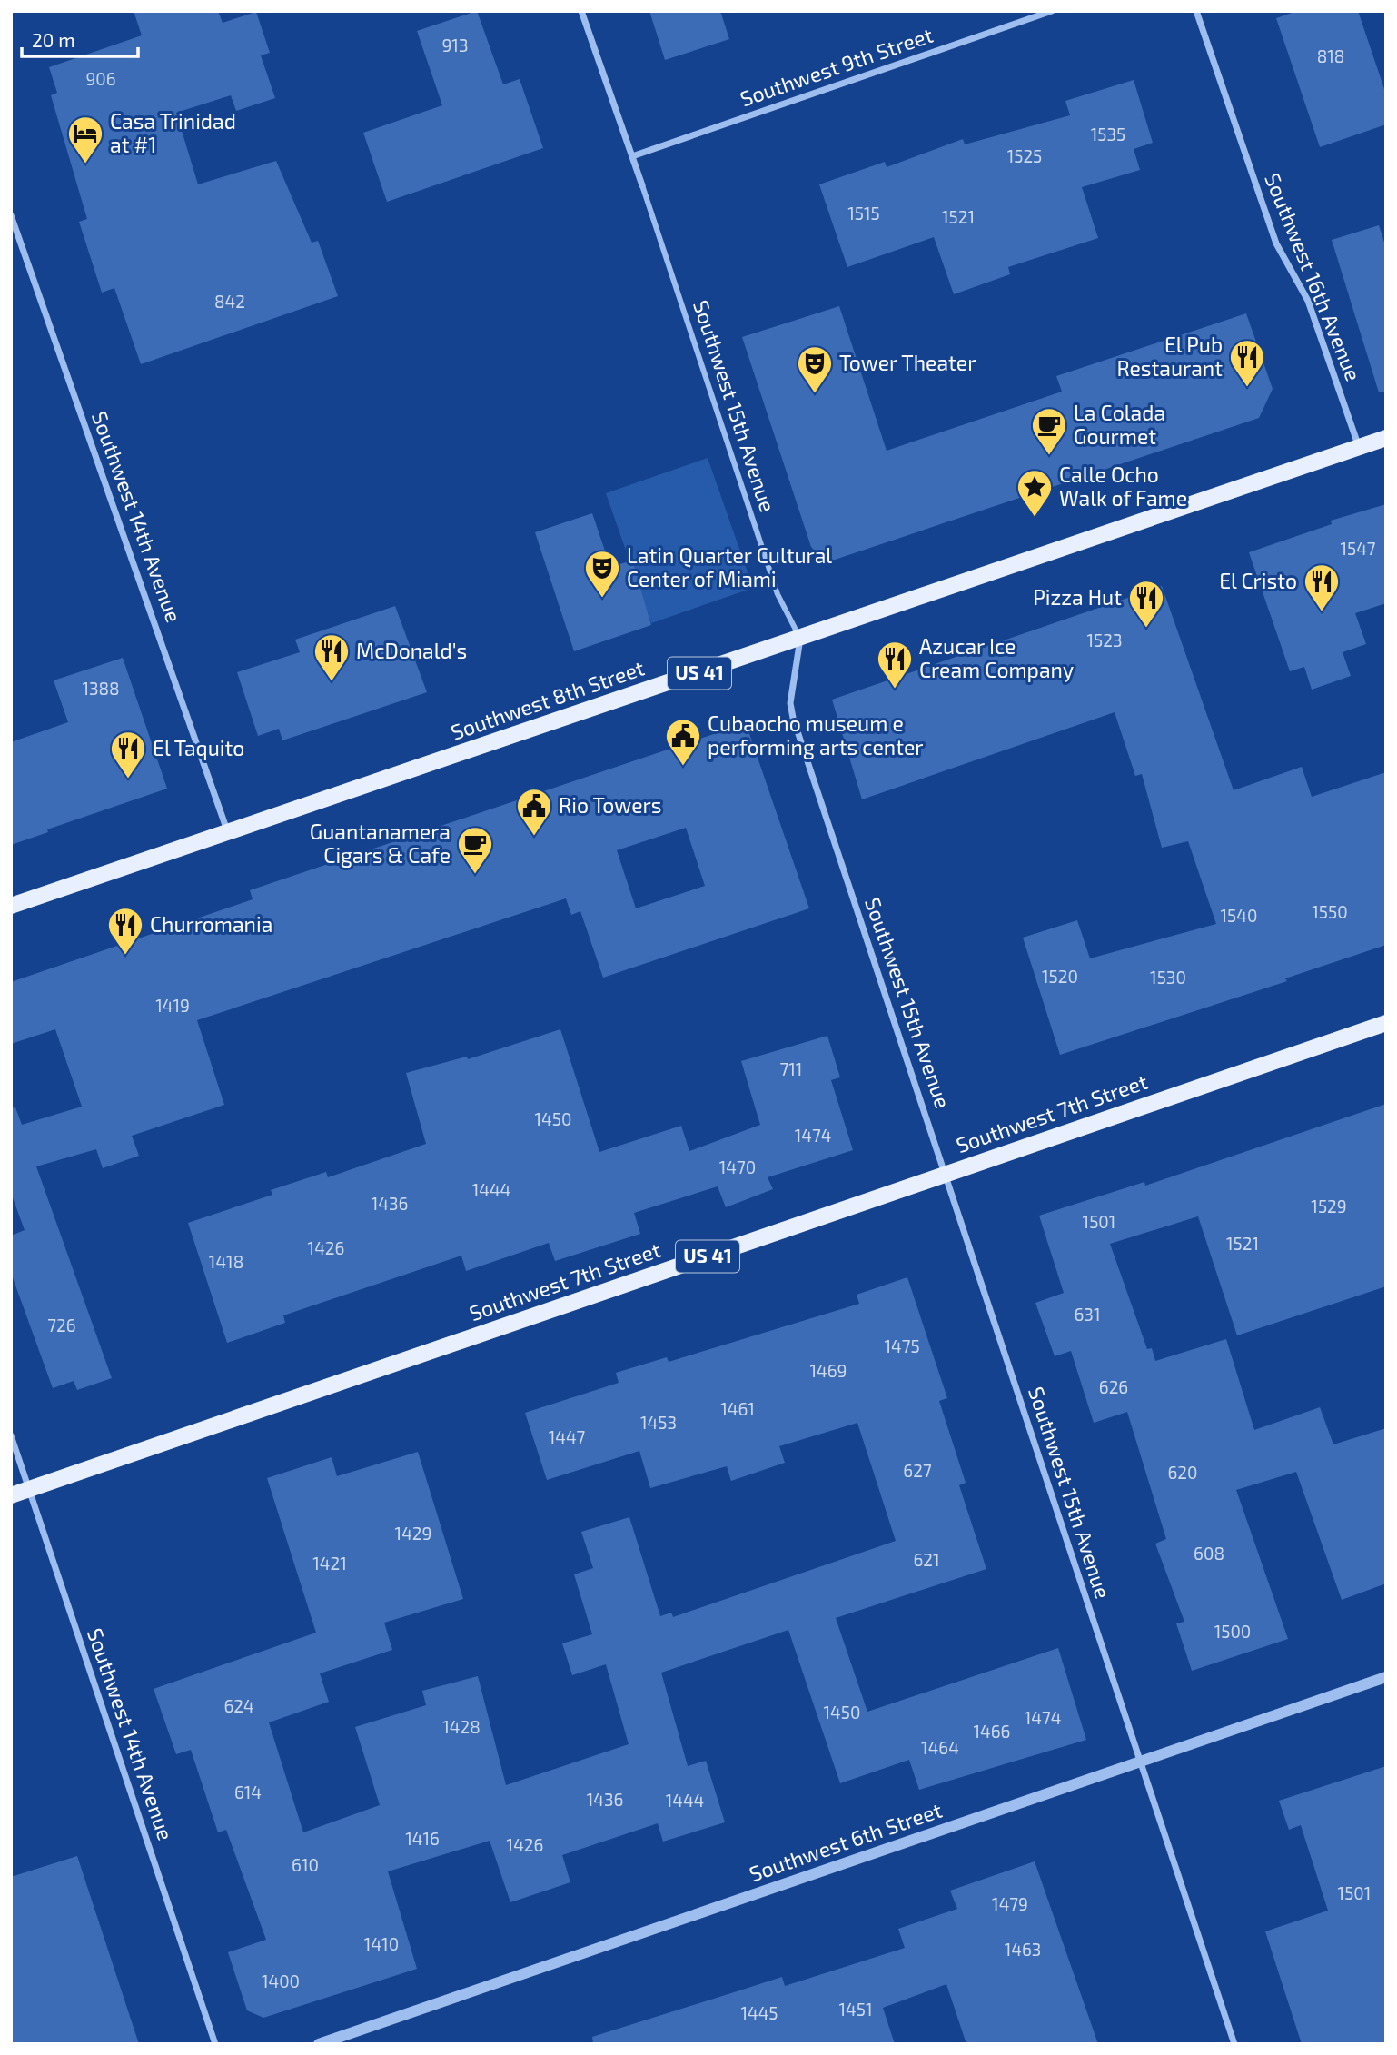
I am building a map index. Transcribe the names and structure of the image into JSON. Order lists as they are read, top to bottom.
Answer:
{
  "streets": {
    "main road": ["US 41", "Southwest 8th Street", "Southwest 7th Street"],
    "street": [
      "Southwest 9th Street",
      "Southwest 16th Avenue",
      "Southwest 15th Avenue",
      "Southwest 14th Avenue",
      "Southwest 6th Street"
    ]
  },
  "crossings": [
    ["Southwest 9th Street", "Southwest 15th Avenue"],
    ["Southwest 16th Avenue", "Southwest 8th Street"],
    ["Southwest 15th Avenue", "Southwest 8th Street"],
    ["Southwest 15th Avenue", "Southwest 7th Street"],
    ["Southwest 15th Avenue", "Southwest 6th Street"],
    ["Southwest 14th Avenue", "Southwest 8th Street"],
    ["Southwest 14th Avenue", "Southwest 7th Street"]
  ],
  "places": {
    "hotel": ["Casa Trinidad at #1"],
    "restaurant": [
      "El Pub Restaurant",
      "El Cristo",
      "Pizza Hut",
      "McDonald's",
      "Azucar Ice Cream Company",
      "El Taquito",
      "Churromania"
    ],
    "theatre": ["Tower Theater", "Latin Quarter Cultural Center of Miami"],
    "cafe": ["La Colada Gourmet", "Guantanamera Cigars & Cafe"],
    "place": ["Calle Ocho Walk of Fame"],
    "public building": ["Cubaocho museum e performing arts center", "Rio Towers"]
  },
  "house_numbers": [
    "913",
    "818",
    "906",
    "1535",
    "1525",
    "1515",
    "1521",
    "842",
    "1547",
    "1523",
    "1388",
    "1550",
    "1540",
    "1520",
    "1530",
    "1419",
    "711",
    "1450",
    "1474",
    "1470",
    "1444",
    "1436",
    "1529",
    "1501",
    "1521",
    "1426",
    "1418",
    "631",
    "726",
    "1475",
    "1469",
    "626",
    "1461",
    "1453",
    "1447",
    "627",
    "620",
    "1429",
    "608",
    "621",
    "1421",
    "1500",
    "624",
    "1450",
    "1474",
    "1428",
    "1466",
    "1464",
    "614",
    "1436",
    "1444",
    "1416",
    "1426",
    "610",
    "1501",
    "1479",
    "1410",
    "1463",
    "1400",
    "1451",
    "1445"
  ],
  "scale_bar": "20 m"
}
